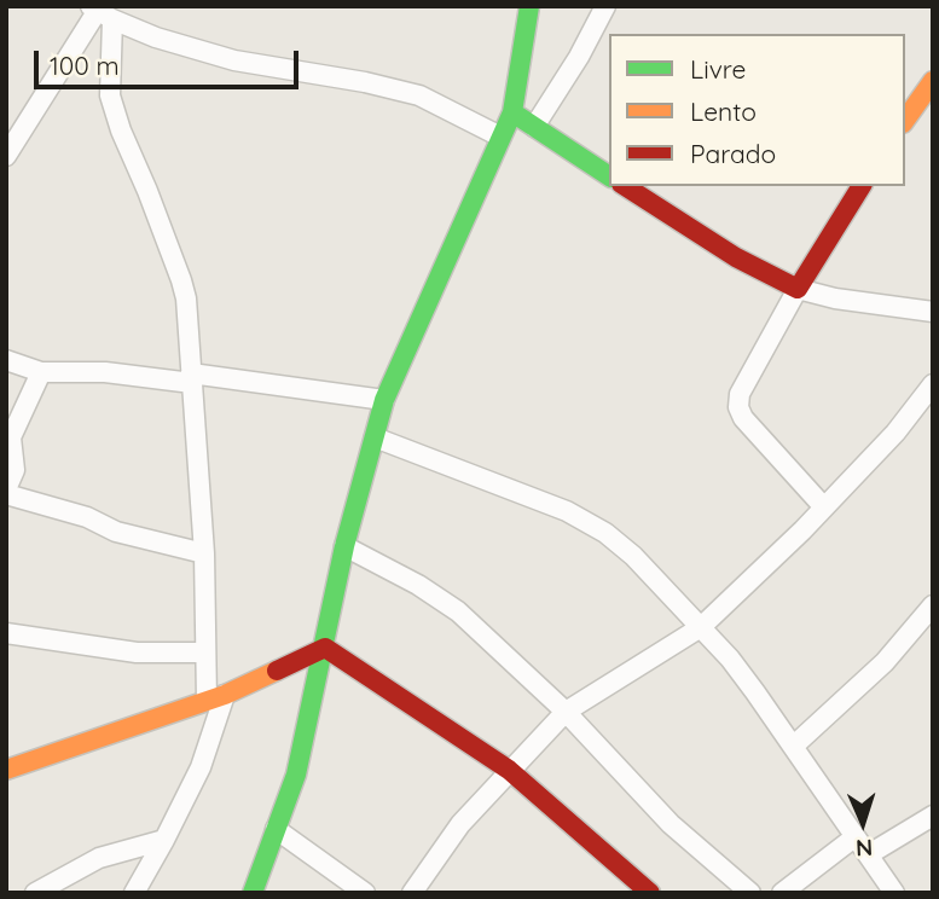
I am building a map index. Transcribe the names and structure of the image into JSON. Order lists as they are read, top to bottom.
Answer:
{
  "legend": ["Livre", "Lento", "Parado"],
  "scale_bar": "100 m",
  "north": "bottom"
}
